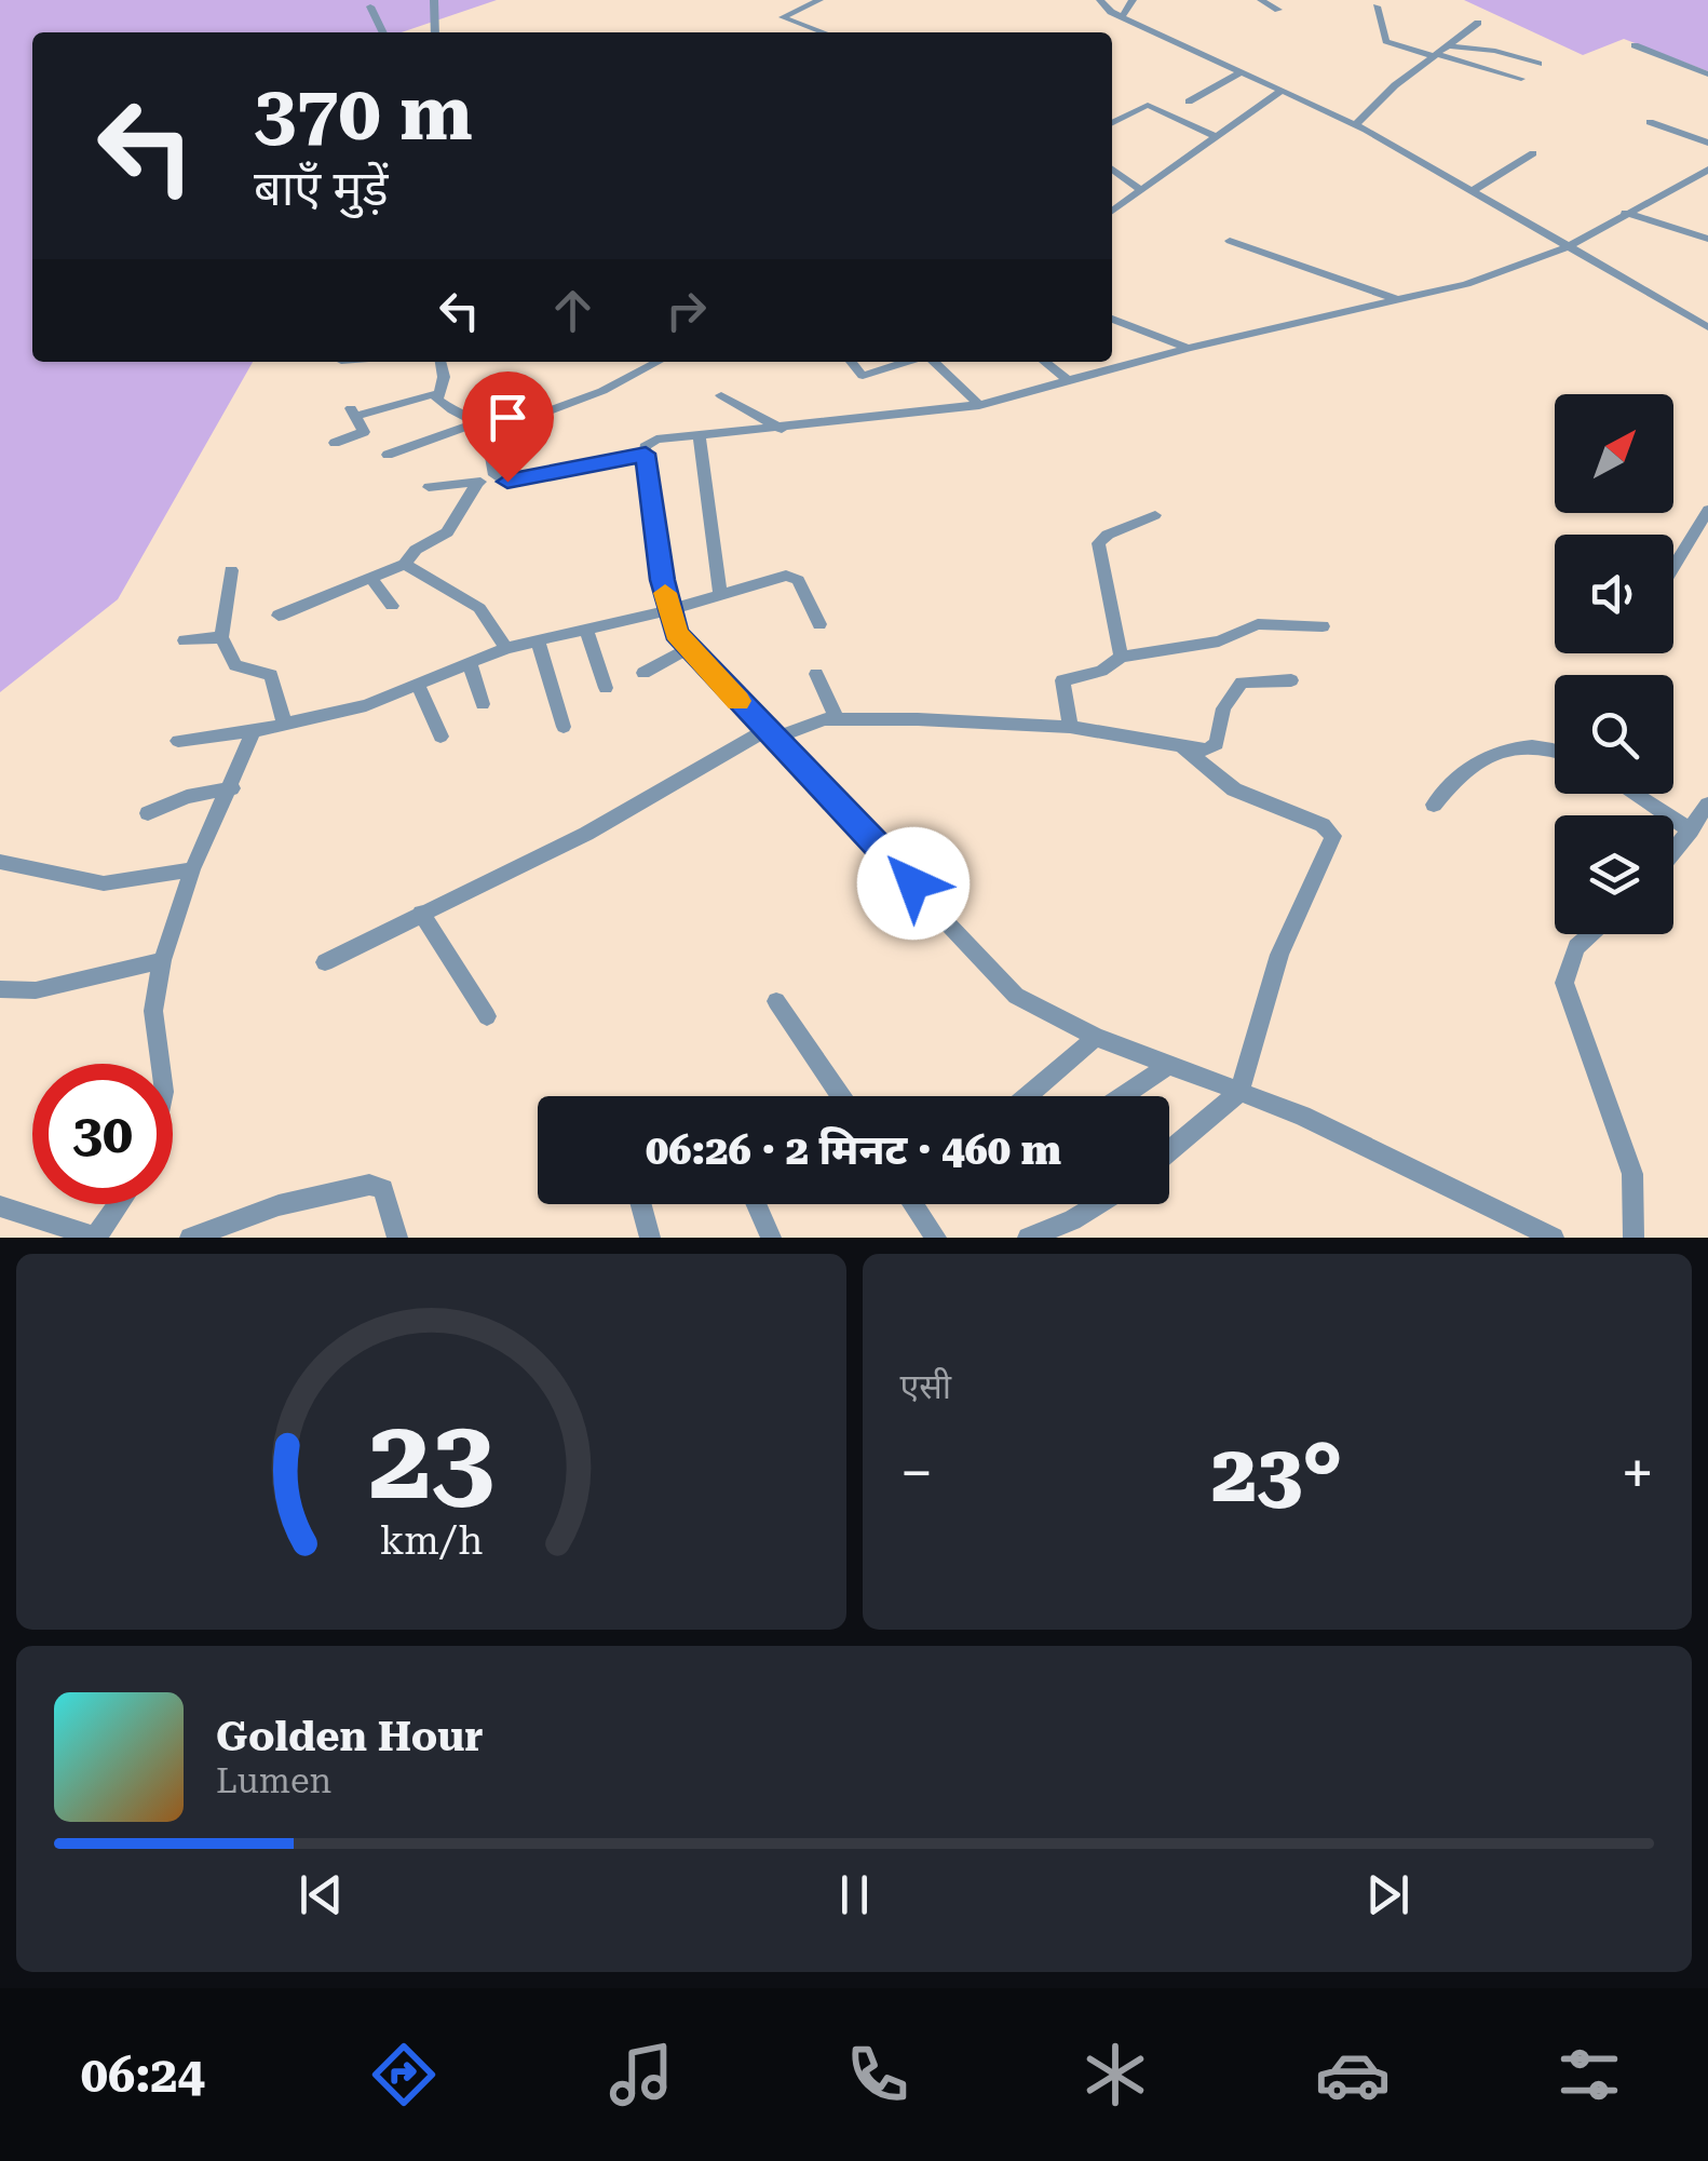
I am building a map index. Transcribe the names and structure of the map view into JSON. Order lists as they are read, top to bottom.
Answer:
{
  "north": "top right",
  "page": {
    "turn": ["370 m", "बाएँ मुड़ें"],
    "limit": "30",
    "trip": "06:26 · 2 मिनट · 460 m",
    "tile": "एसी",
    "heat": ["−", "23°", "+"],
    "song": ["Golden Hour", "Lumen"],
    "tabs": "06:24",
    "gauge": ["23", "km/h"]
  }
}
